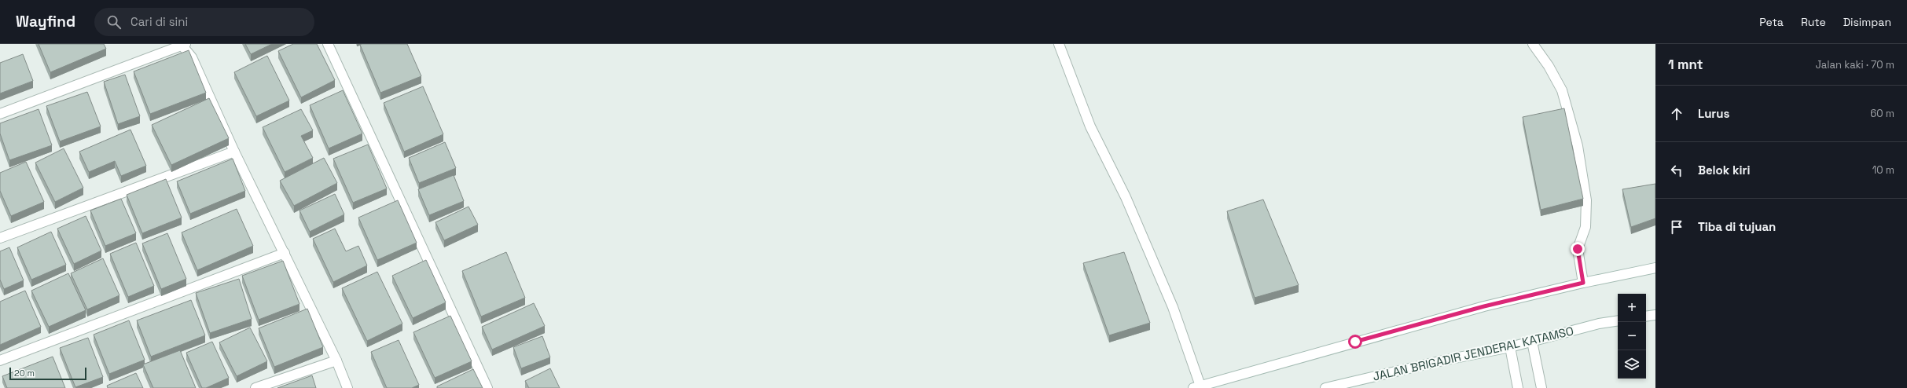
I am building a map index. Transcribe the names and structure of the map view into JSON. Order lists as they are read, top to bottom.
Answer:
{
  "streets": {
    "street": ["JALAN BRIGADIR JENDERAL KATAMSO"]
  },
  "scale_bar": "20 m",
  "page": {
    "header": "Wayfind",
    "search": "Cari di sini",
    "nav": ["Peta", "Rute", "Disimpan"],
    "heading": ["1 mnt", "Jalan kaki · 70 m"],
    "list": [
      ["Lurus", "60 m"],
      ["Belok kiri", "10 m"],
      "Tiba di tujuan"
    ],
    "map_buttons": ["+", "−"],
    "scale": "20 m"
  }
}
